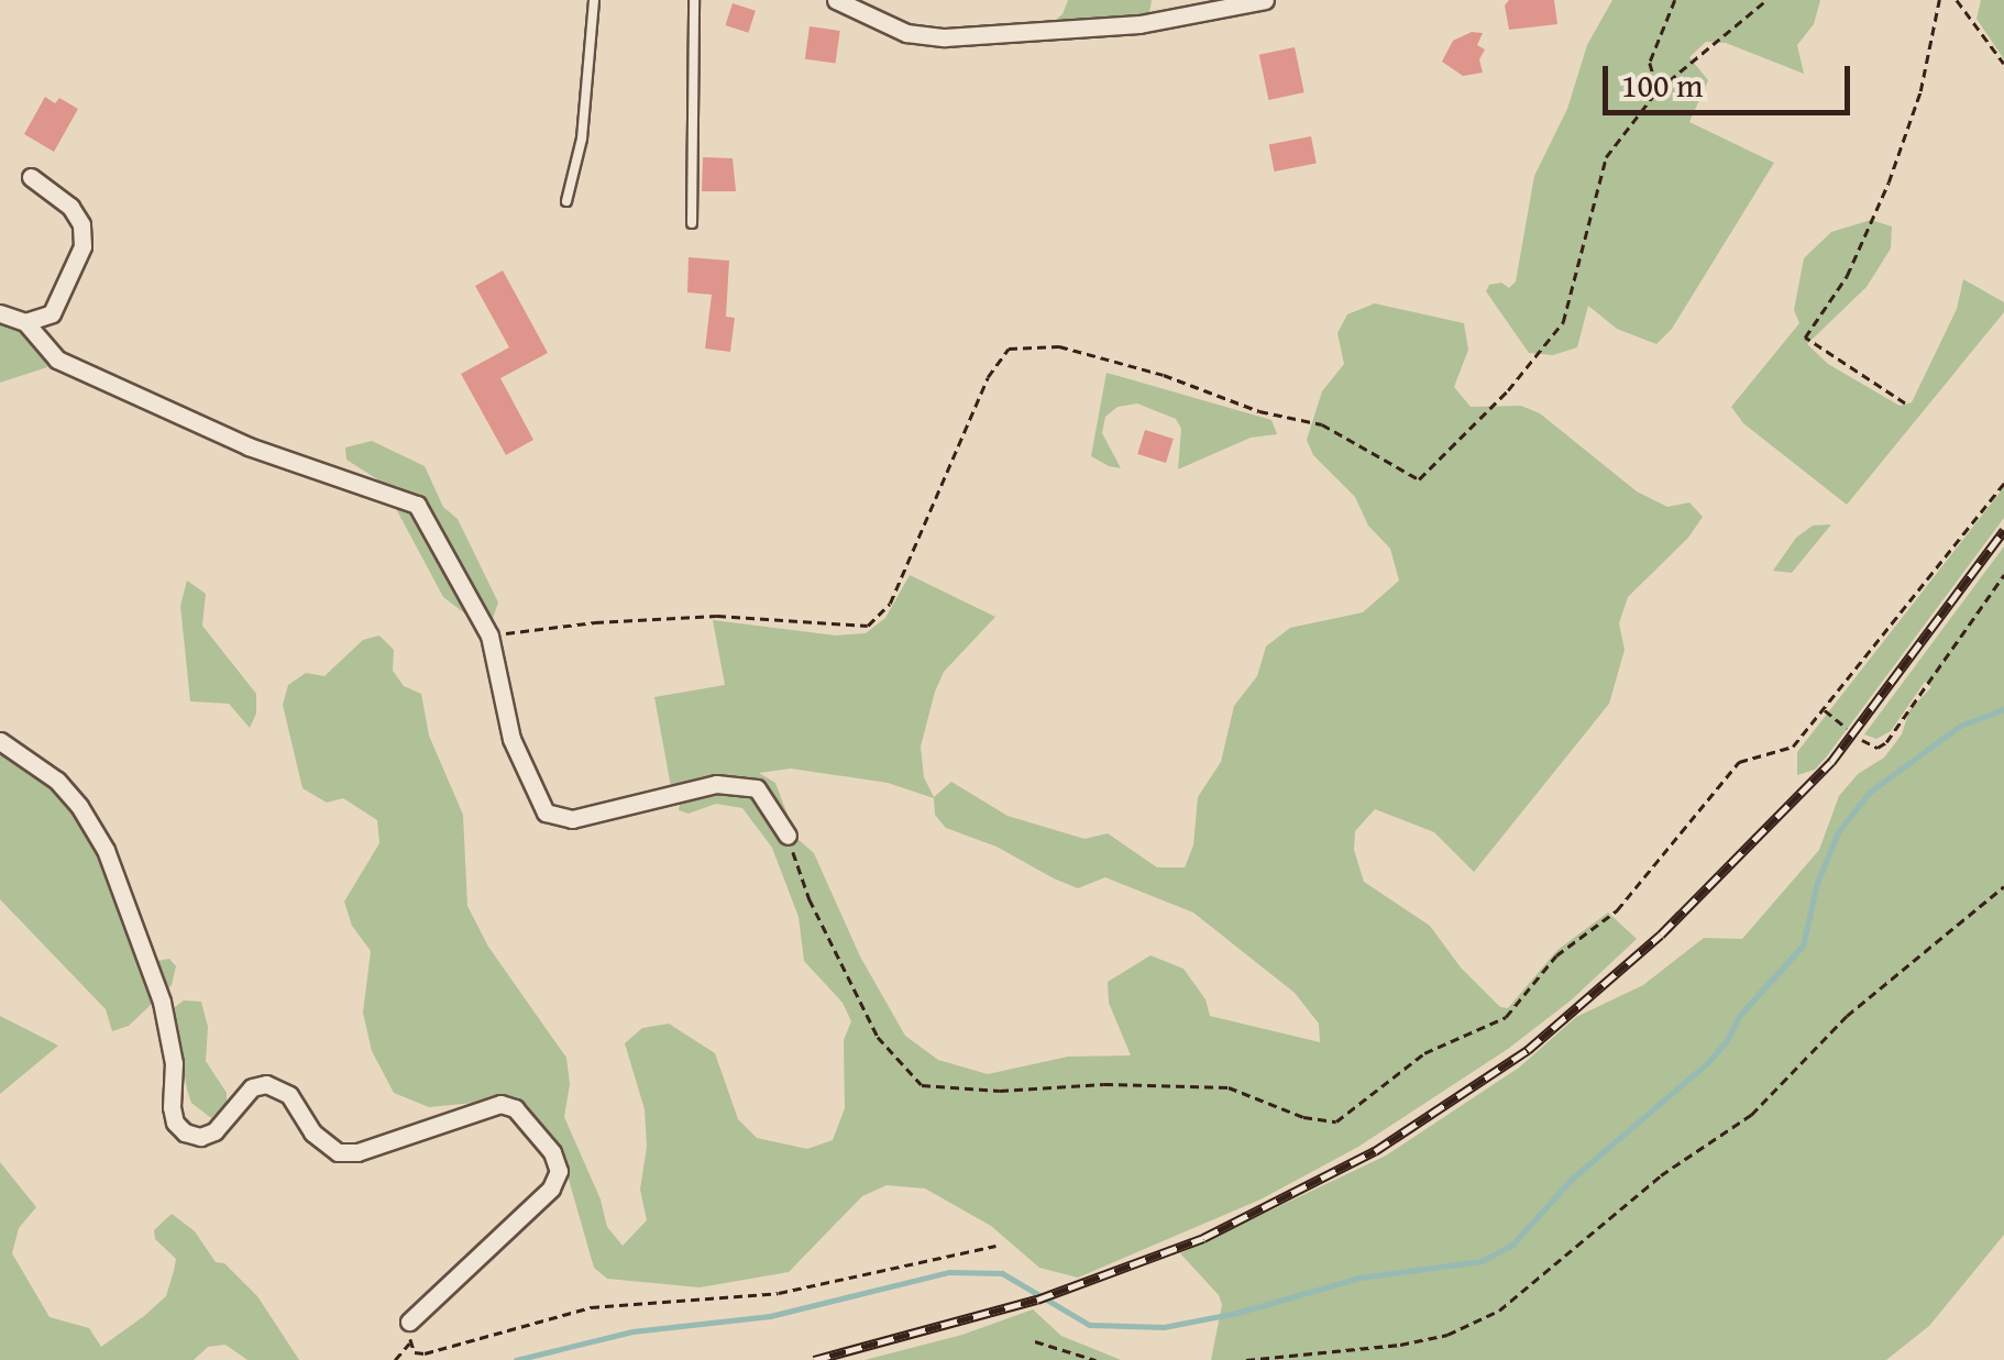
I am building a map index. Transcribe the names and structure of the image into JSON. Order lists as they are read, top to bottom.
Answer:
{
  "scale_bar": "100 m"
}
